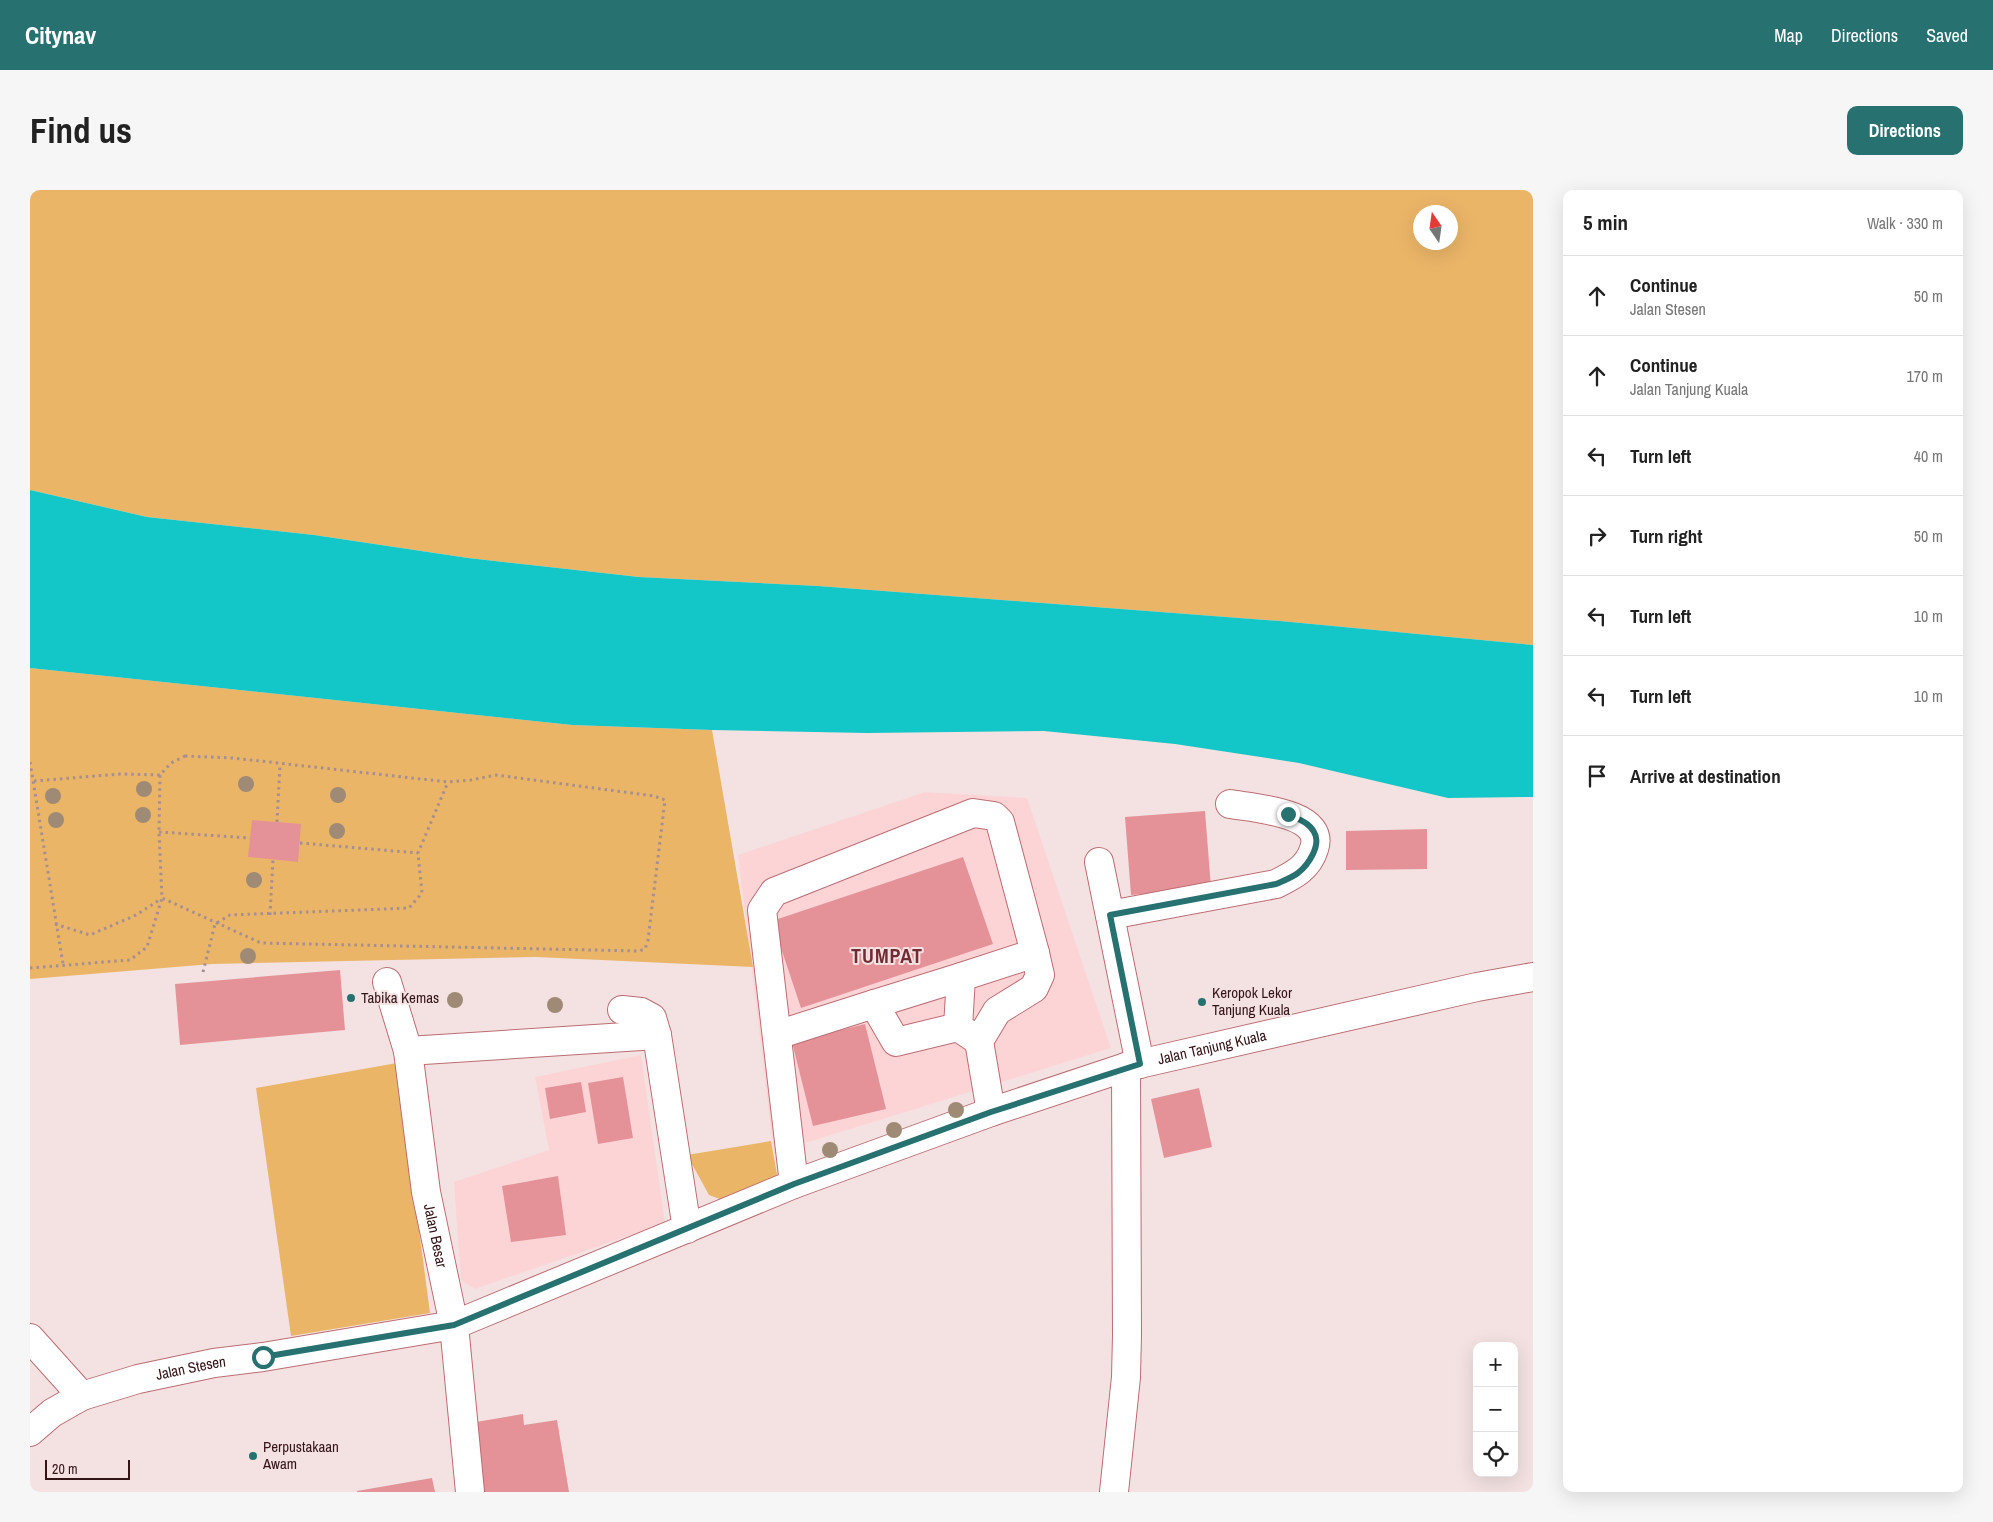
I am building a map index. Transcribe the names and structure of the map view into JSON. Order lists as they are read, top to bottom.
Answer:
{
  "streets": {
    "street": ["Jalan Tanjung Kuala", "Jalan Besar", "Jalan Stesen"]
  },
  "crossings": [
    ["Jalan Tanjung Kuala", "Jalan Besar"],
    ["Jalan Tanjung Kuala", "Jalan Stesen"],
    ["Jalan Besar", "Jalan Stesen"]
  ],
  "districts": ["TUMPAT"],
  "places": ["Tabika Kemas", "Keropok Lekor Tanjung Kuala", "Perpustakaan Awam"],
  "scale_bar": "20 m",
  "north": "top",
  "page": {
    "header": "Citynav",
    "nav": ["Map", "Directions", "Saved"],
    "buttons": "Directions",
    "title": "Find us",
    "heading": ["5 min", "Walk · 330 m"],
    "list": [
      ["Continue", "Jalan Stesen", "50 m"],
      ["Continue", "Jalan Tanjung Kuala", "170 m"],
      ["Turn left", "40 m"],
      ["Turn right", "50 m"],
      ["Turn left", "10 m"],
      ["Turn left", "10 m"],
      "Arrive at destination"
    ],
    "map_buttons": ["+", "−"],
    "scale": "20 m"
  }
}
